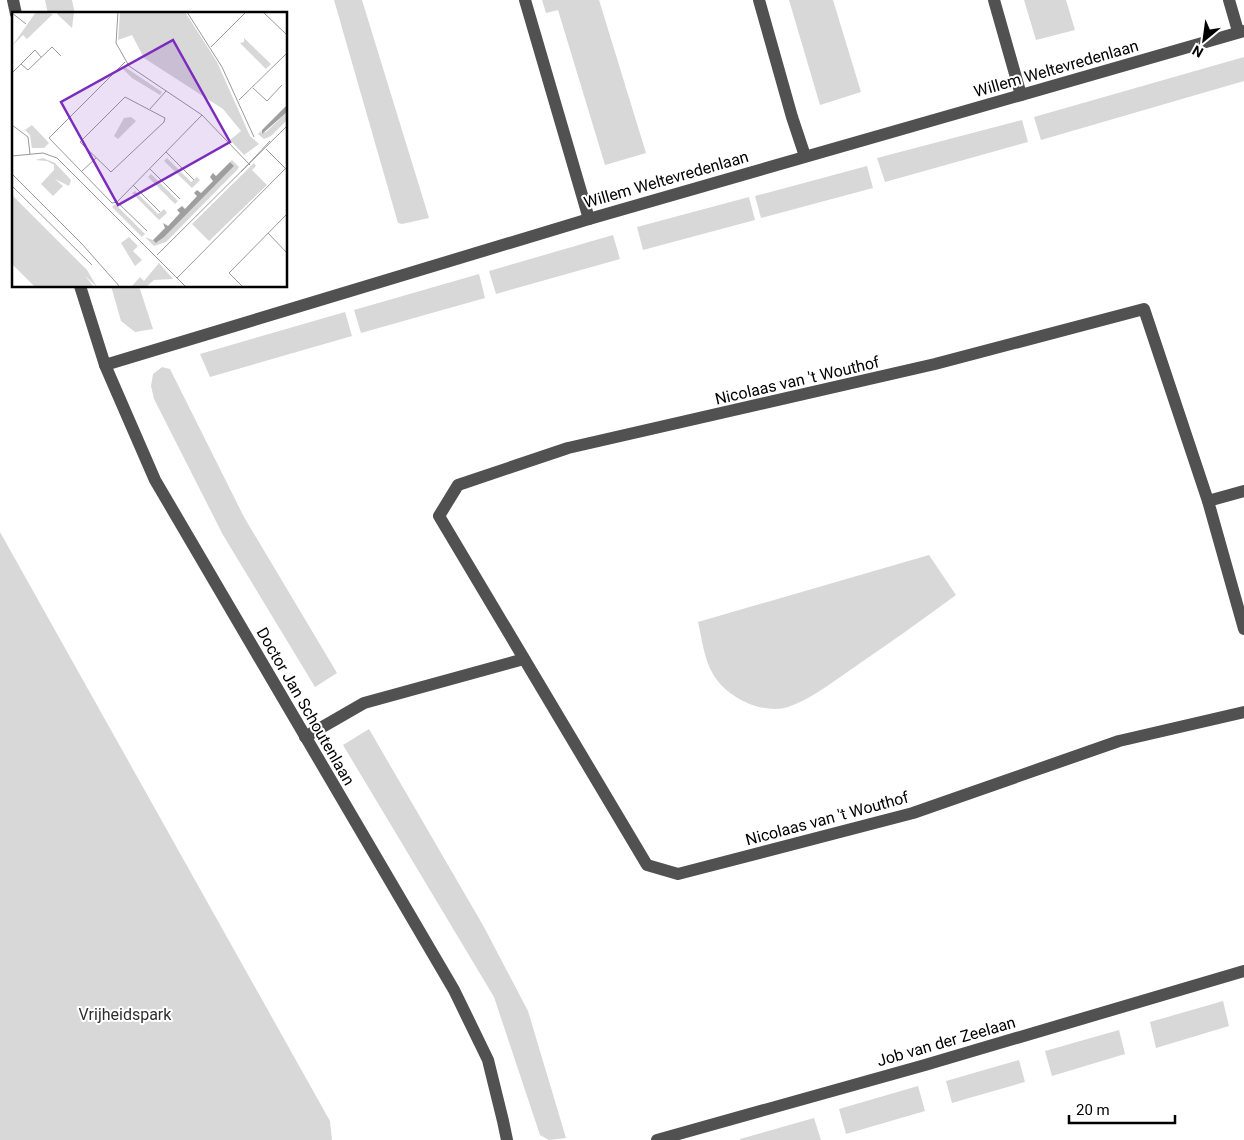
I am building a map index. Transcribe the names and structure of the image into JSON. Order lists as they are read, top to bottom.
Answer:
{
  "streets": {
    "street": [
      "Willem Weltevredenlaan",
      "Nicolaas van 't Wouthof",
      "Doctor Jan Schoutenlaan",
      "Job van der Zeelaan"
    ]
  },
  "crossings": [
    ["Willem Weltevredenlaan", "Doctor Jan Schoutenlaan"]
  ],
  "parks": ["Vrijheidspark"],
  "scale_bar": "20 m",
  "north": "bottom left"
}
